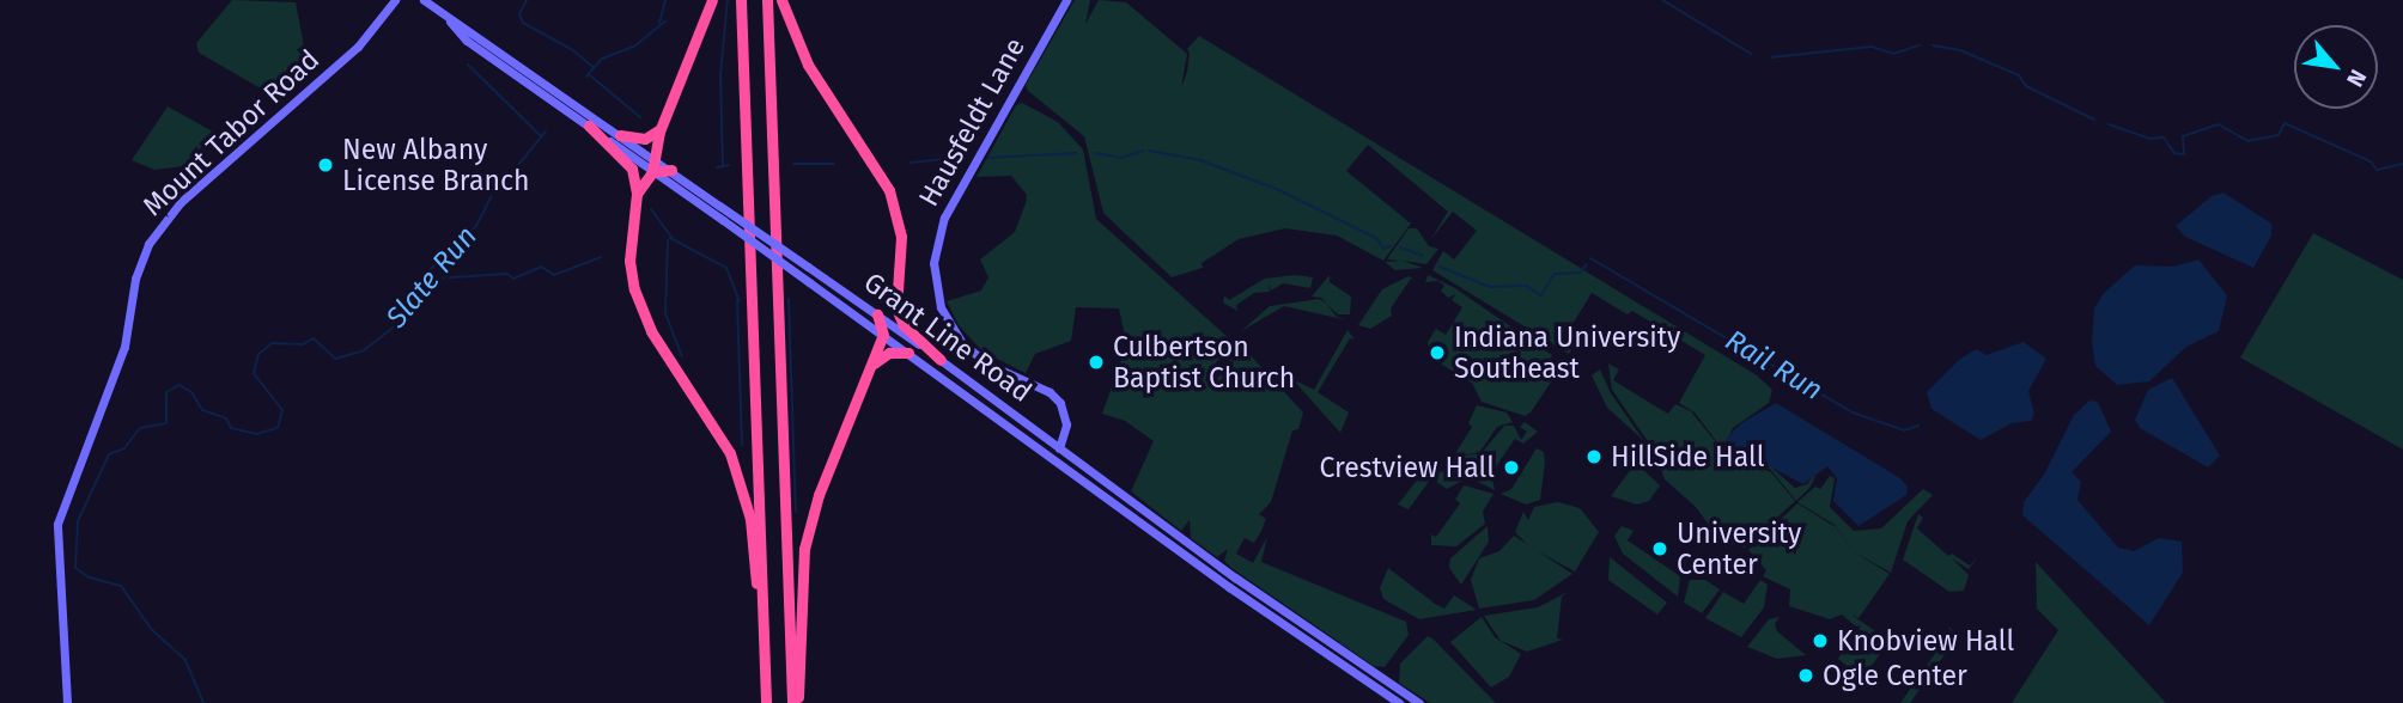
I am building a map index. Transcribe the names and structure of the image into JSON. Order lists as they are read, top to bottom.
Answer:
{
  "streets": {
    "main road": ["Hausfeldt Lane", "Mount Tabor Road", "Grant Line Road"]
  },
  "crossings": [
    ["Hausfeldt Lane", "Grant Line Road"]
  ],
  "water": ["Slate Run", "Rail Run"],
  "places": [
    "New Albany License Branch",
    "Indiana University Southeast",
    "Culbertson Baptist Church",
    "HillSide Hall",
    "Crestview Hall",
    "University Center",
    "Knobview Hall",
    "Ogle Center"
  ],
  "north": "bottom right"
}
